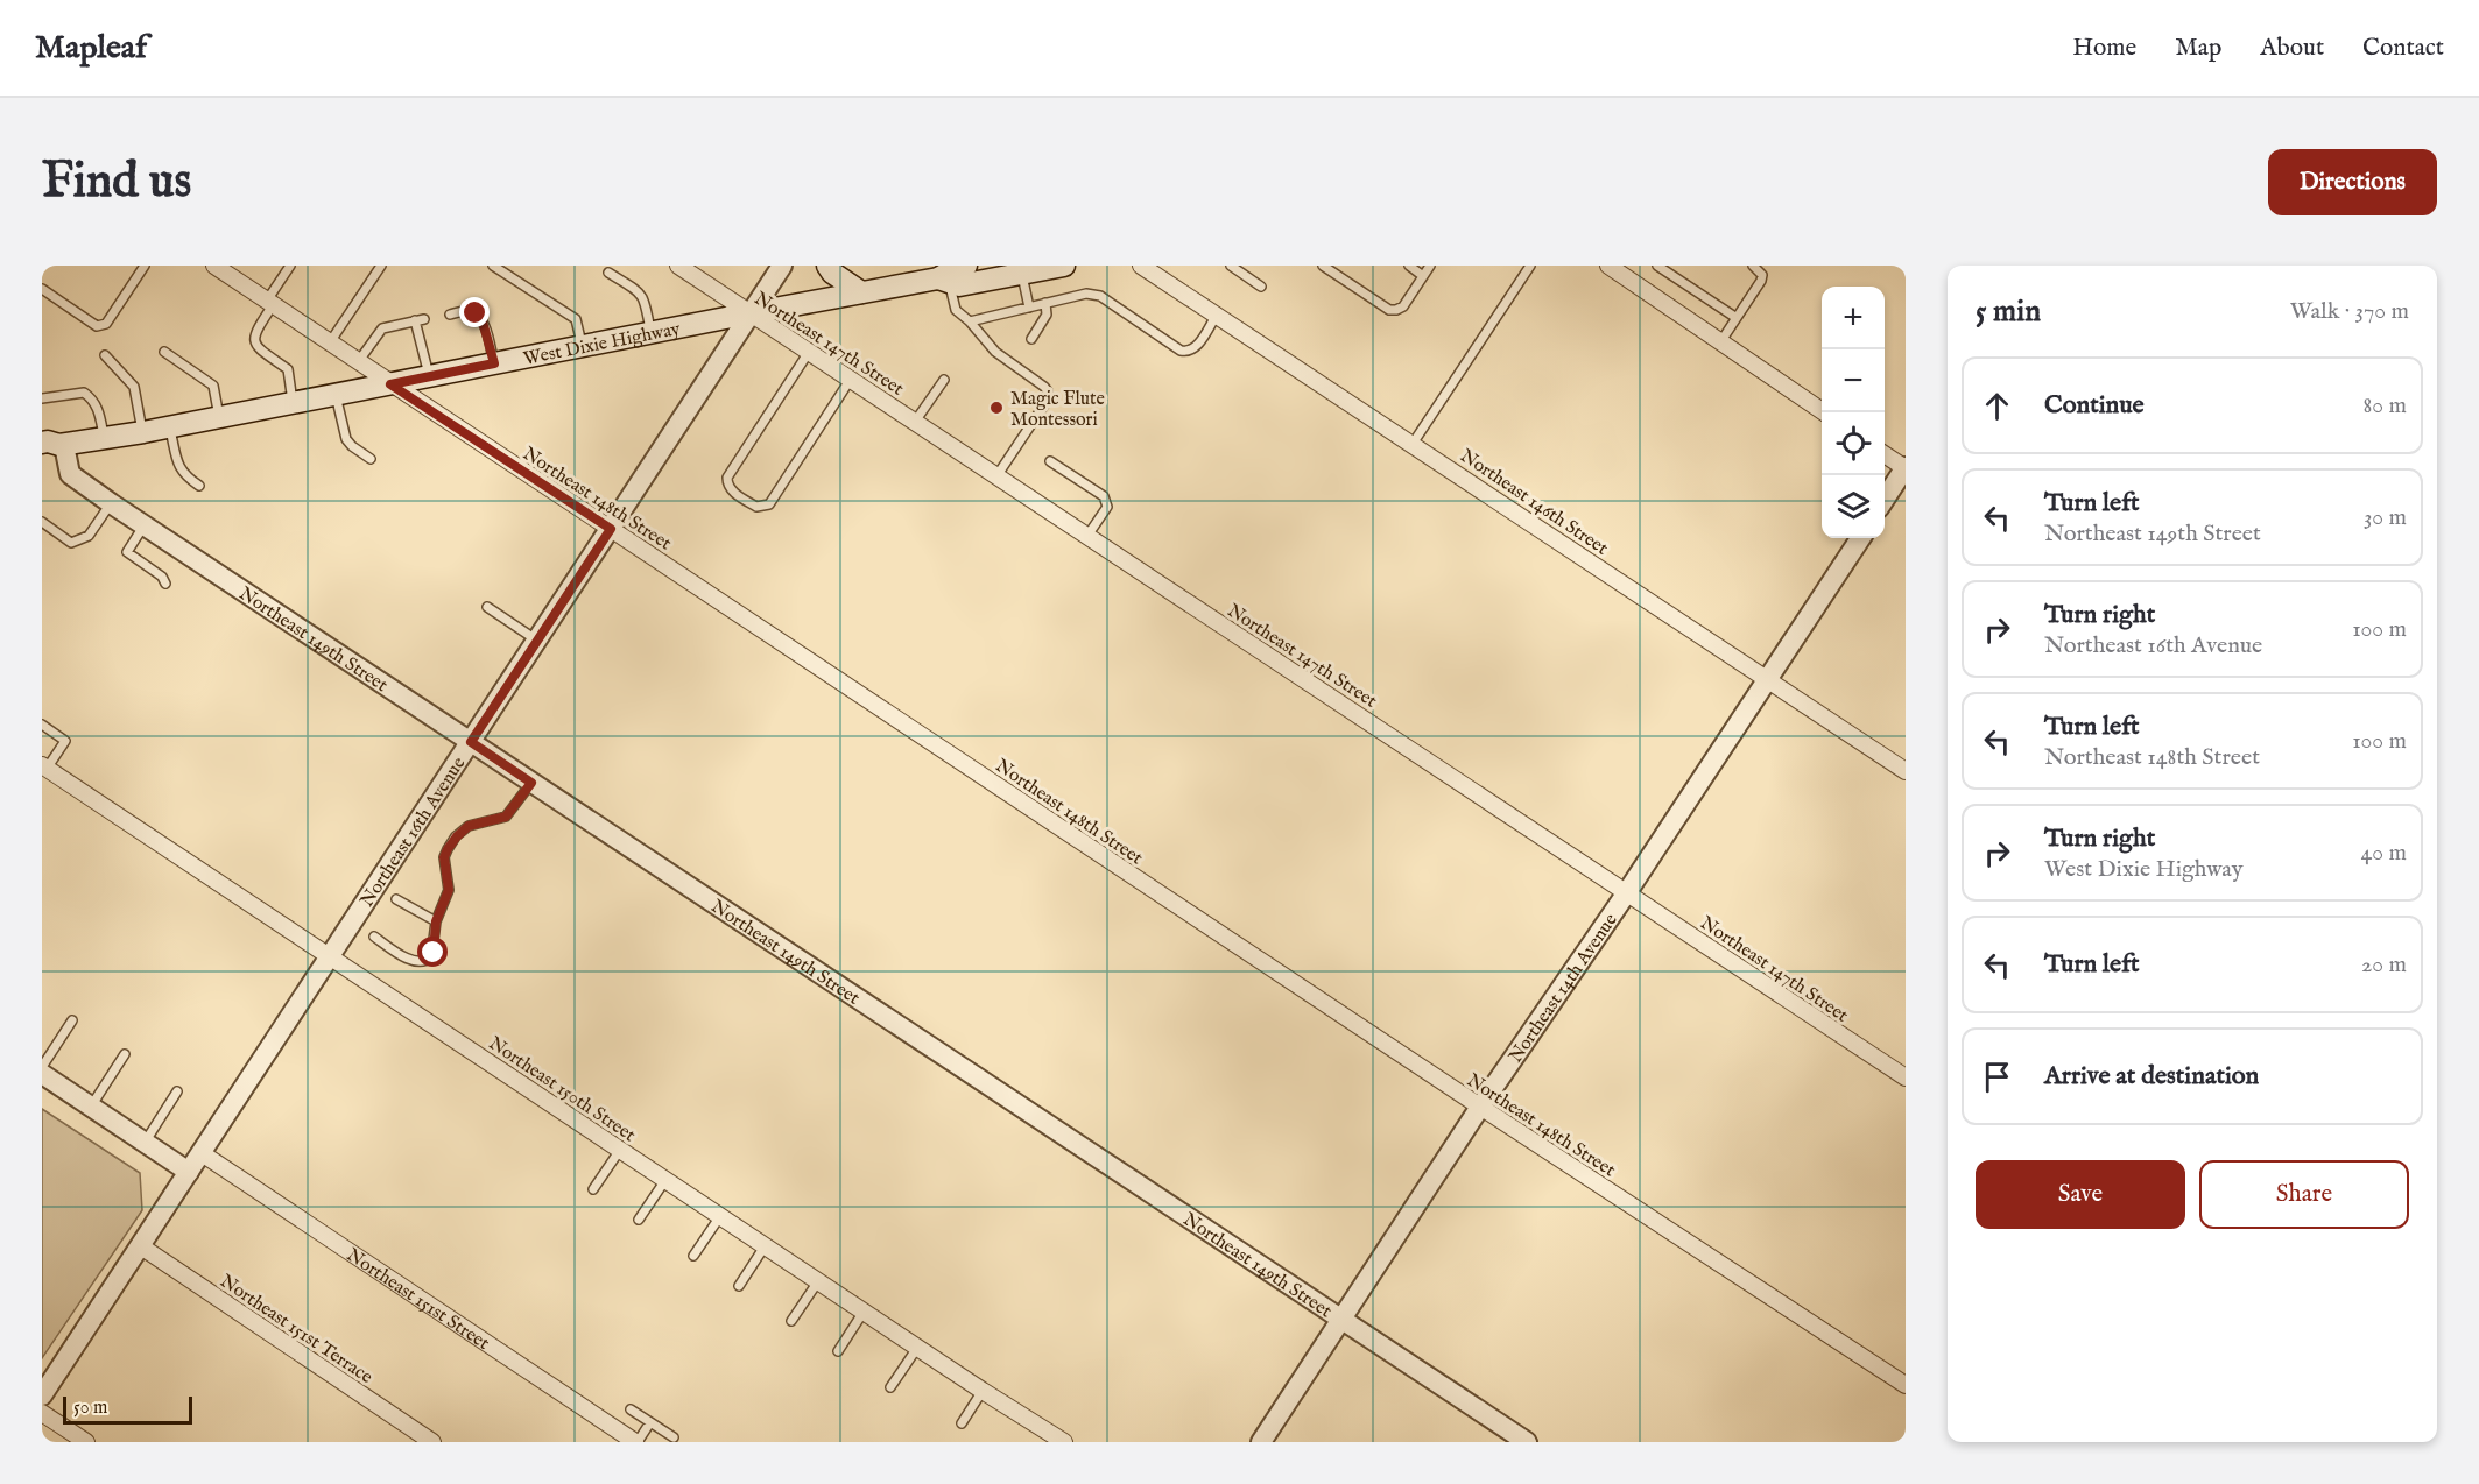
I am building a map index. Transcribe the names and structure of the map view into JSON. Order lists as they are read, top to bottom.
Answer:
{
  "streets": {
    "main road": ["West Dixie Highway"],
    "street": [
      "Northeast 147th Street",
      "Northeast 148th Street",
      "Northeast 146th Street",
      "Northeast 149th Street",
      "Northeast 16th Avenue",
      "Northeast 14th Avenue",
      "Northeast 150th Street",
      "Northeast 151st Street",
      "Northeast 151st Terrace"
    ]
  },
  "crossings": [
    ["West Dixie Highway", "Northeast 147th Street"],
    ["West Dixie Highway", "Northeast 148th Street"],
    ["West Dixie Highway", "Northeast 149th Street"],
    ["West Dixie Highway", "Northeast 16th Avenue"],
    ["Northeast 147th Street", "Northeast 16th Avenue"],
    ["Northeast 147th Street", "Northeast 14th Avenue"],
    ["Northeast 148th Street", "Northeast 16th Avenue"],
    ["Northeast 148th Street", "Northeast 14th Avenue"],
    ["Northeast 146th Street", "Northeast 14th Avenue"],
    ["Northeast 149th Street", "Northeast 16th Avenue"],
    ["Northeast 149th Street", "Northeast 14th Avenue"],
    ["Northeast 16th Avenue", "Northeast 150th Street"],
    ["Northeast 16th Avenue", "Northeast 151st Street"],
    ["Northeast 16th Avenue", "Northeast 151st Terrace"]
  ],
  "places": ["Magic Flute Montessori"],
  "scale_bar": "50 m",
  "page": {
    "header": "Mapleaf",
    "nav": [
      "Home",
      "Map",
      "About",
      "Contact"
    ],
    "buttons": [
      "Directions",
      ["Save", "Share"]
    ],
    "title": "Find us",
    "heading": ["5 min", "Walk · 370 m"],
    "map_buttons": ["+", "−"],
    "list": [
      ["Continue", "80 m"],
      ["Turn left", "Northeast 149th Street", "30 m"],
      ["Turn right", "Northeast 16th Avenue", "100 m"],
      ["Turn left", "Northeast 148th Street", "100 m"],
      ["Turn right", "West Dixie Highway", "40 m"],
      ["Turn left", "20 m"],
      "Arrive at destination"
    ],
    "scale": "50 m"
  }
}
